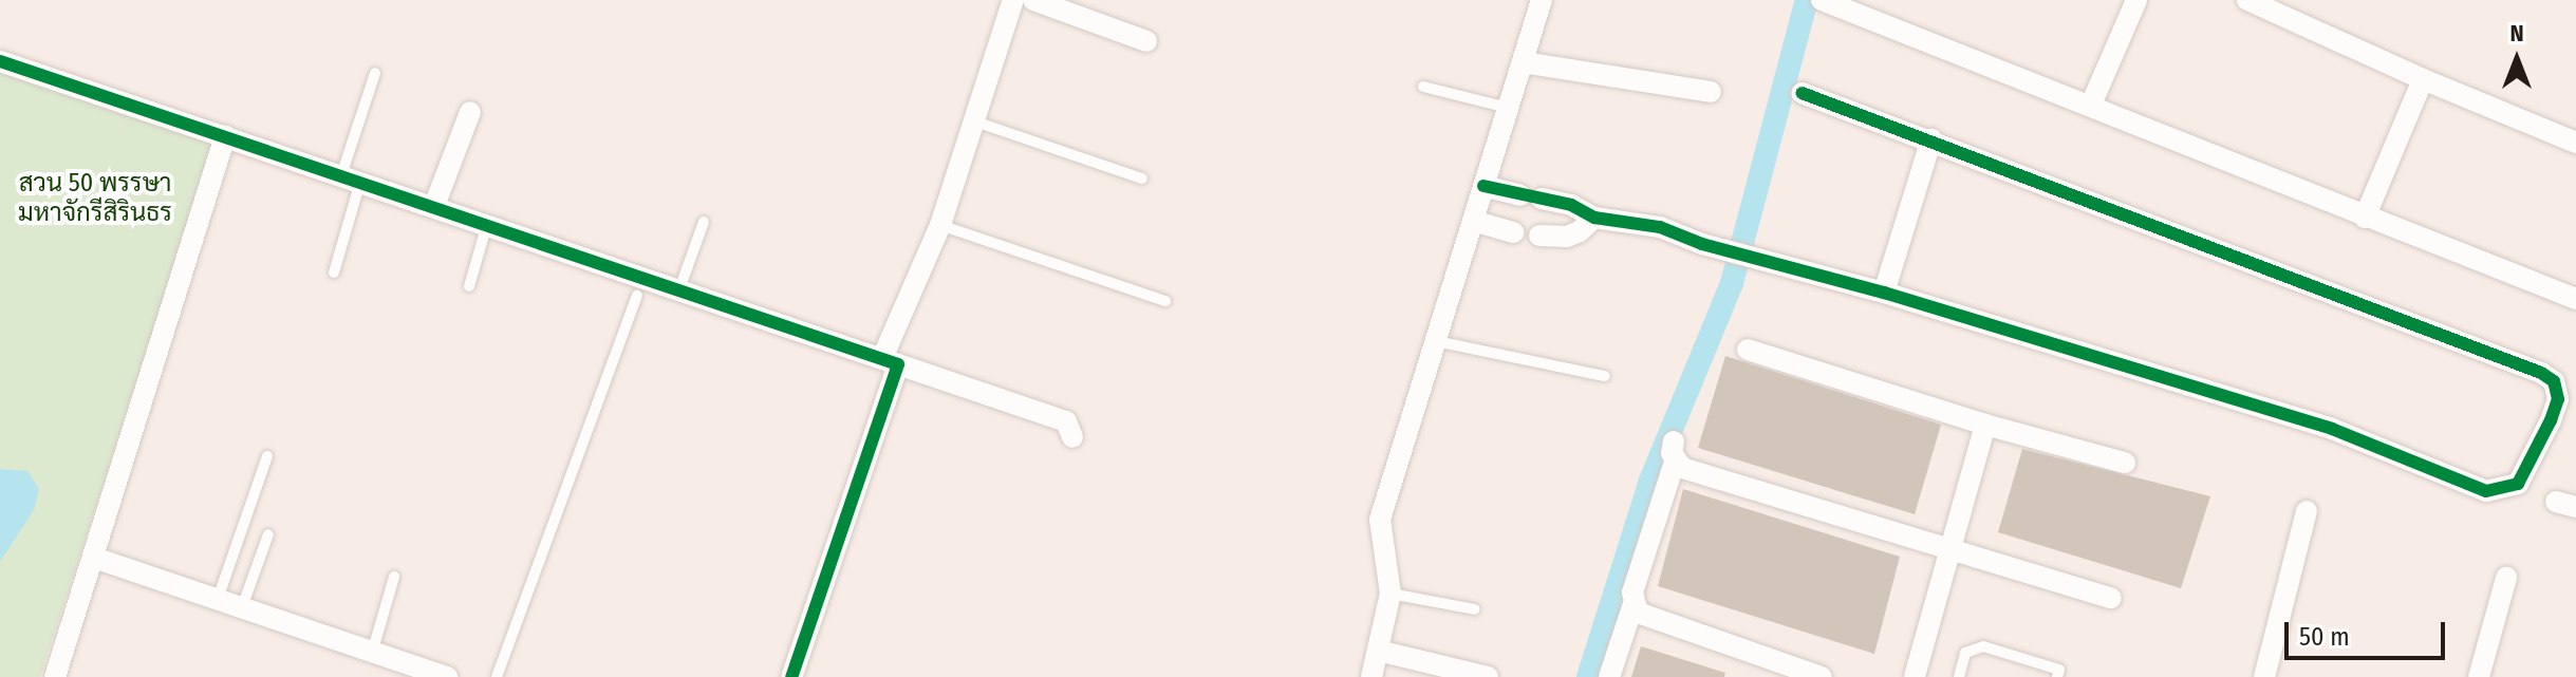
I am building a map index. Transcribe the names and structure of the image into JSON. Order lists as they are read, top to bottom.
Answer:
{
  "parks": ["สวน 50 พรรษา มหาจักรีสิรินธร"],
  "scale_bar": "50 m",
  "north": "top"
}
